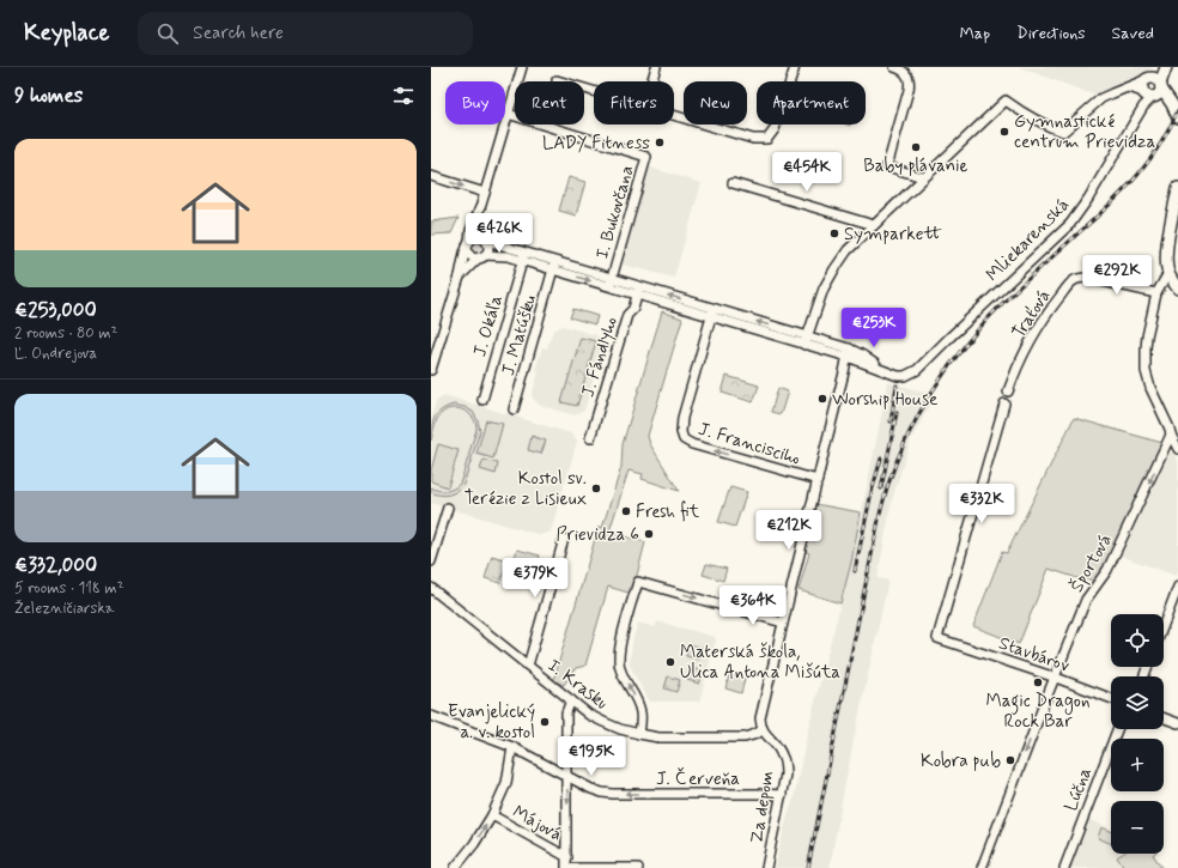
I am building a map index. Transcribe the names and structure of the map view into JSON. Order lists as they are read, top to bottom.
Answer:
{
  "streets": {
    "street": [
      "I. Bukovčana",
      "Mliekarenská",
      "Traťová",
      "J. Okáľa",
      "J. Matúšku",
      "J. Fándlyho",
      "J. Francisciho",
      "Športová",
      "Stavbárov",
      "I. Krasku",
      "J. Červeňa",
      "Lúčna",
      "Za depom",
      "Májová"
    ]
  },
  "crossings": [
    ["Športová", "Stavbárov"],
    ["I. Krasku", "Za depom"],
    ["J. Červeňa", "Za depom"]
  ],
  "one_way": ["Športová", "J. Červeňa"],
  "places": [
    "Gymnastické centrum Prievidza",
    "LADY Fitness",
    "Baby plávanie",
    "Symparkett",
    "Worship House",
    "Kostol sv. Terézie z Lisieux",
    "Fresh fit",
    "Prievidza 6",
    "Materská škola, Ulica Antona Mišúta",
    "Magic Dragon Rock Bar",
    "Evanjelický a. v. kostol",
    "Kobra pub"
  ],
  "page": {
    "header": "Keyplace",
    "search": "Search here",
    "nav": ["Map", "Directions", "Saved"],
    "heading": "9 homes",
    "chip": [
      "Buy",
      "Rent",
      "Filters",
      "New",
      "Apartment"
    ],
    "list": [
      {
        "name": "€253,000",
        "note": "2 rooms · 80 m² · Ľ. Ondrejova"
      },
      {
        "name": "€332,000",
        "note": "5 rooms · 118 m² · Železničiarska"
      }
    ],
    "price": [
      "€454K",
      "€426K",
      "€292K",
      "€253K",
      "€332K",
      "€212K",
      "€379K",
      "€364K",
      "€195K"
    ],
    "map_buttons": ["+", "−"]
  }
}
